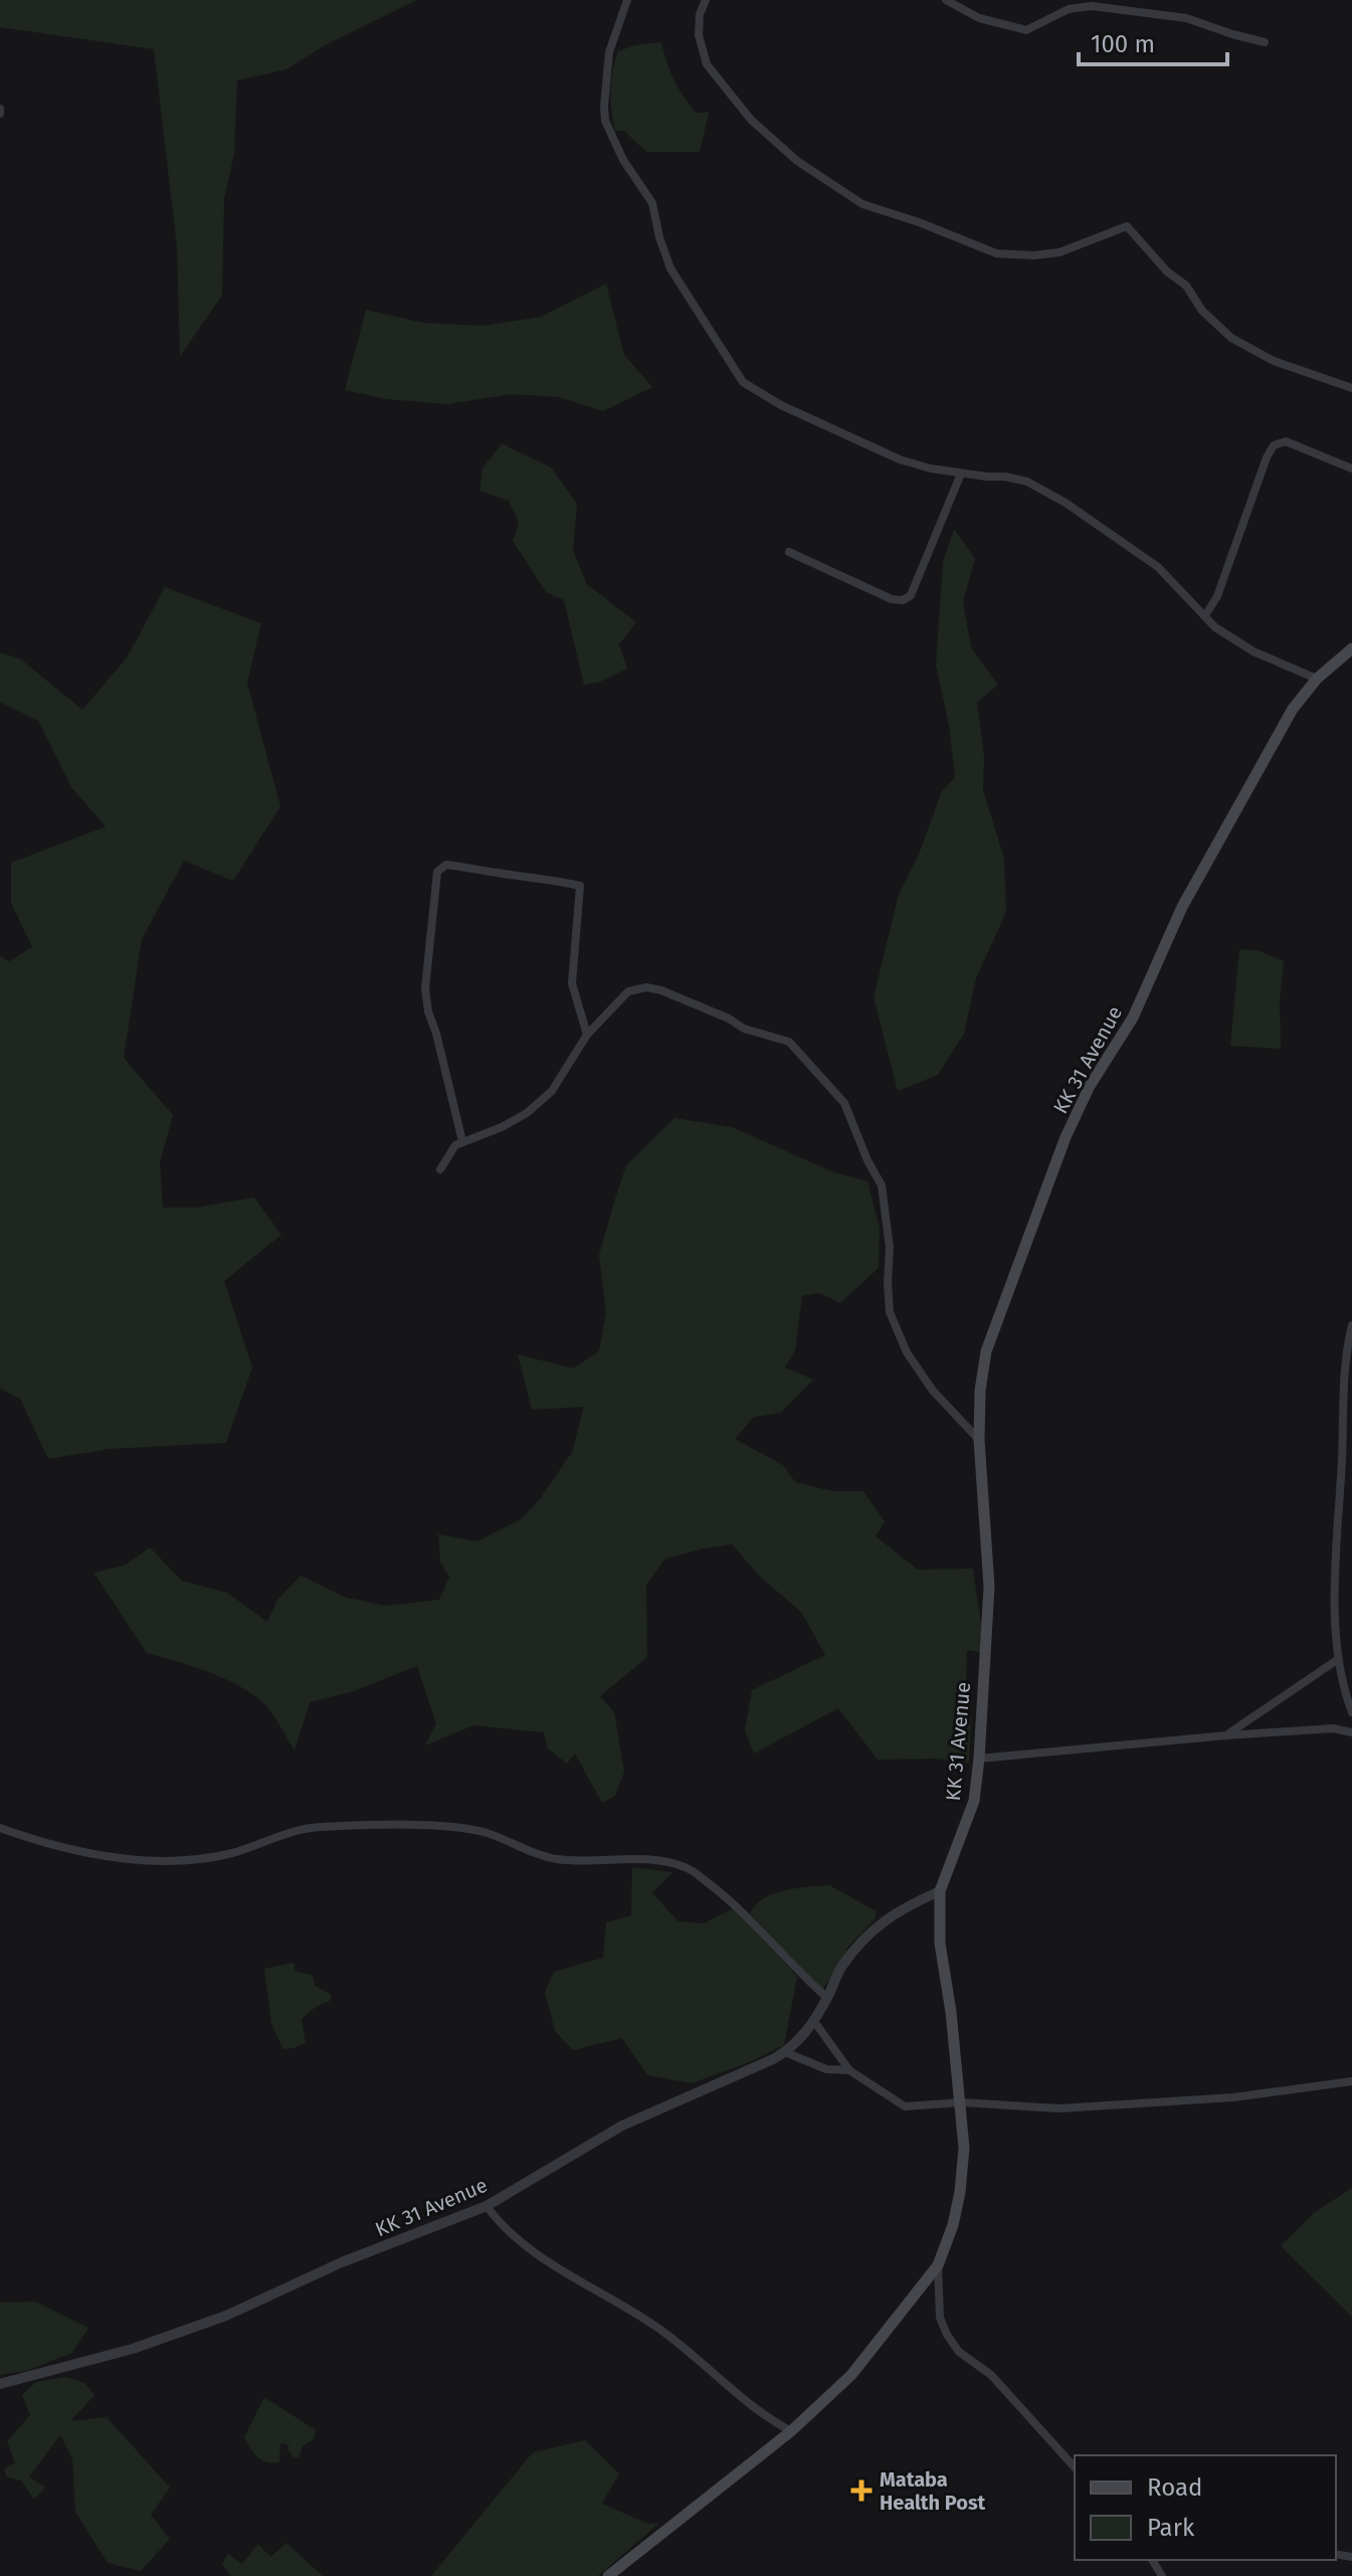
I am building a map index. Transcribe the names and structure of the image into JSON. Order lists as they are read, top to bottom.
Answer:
{
  "streets": {
    "main road": ["KK 31 Avenue"]
  },
  "places": {
    "health": ["Mataba Health Post"]
  },
  "legend": ["Road", "Park"],
  "scale_bar": "100 m"
}
